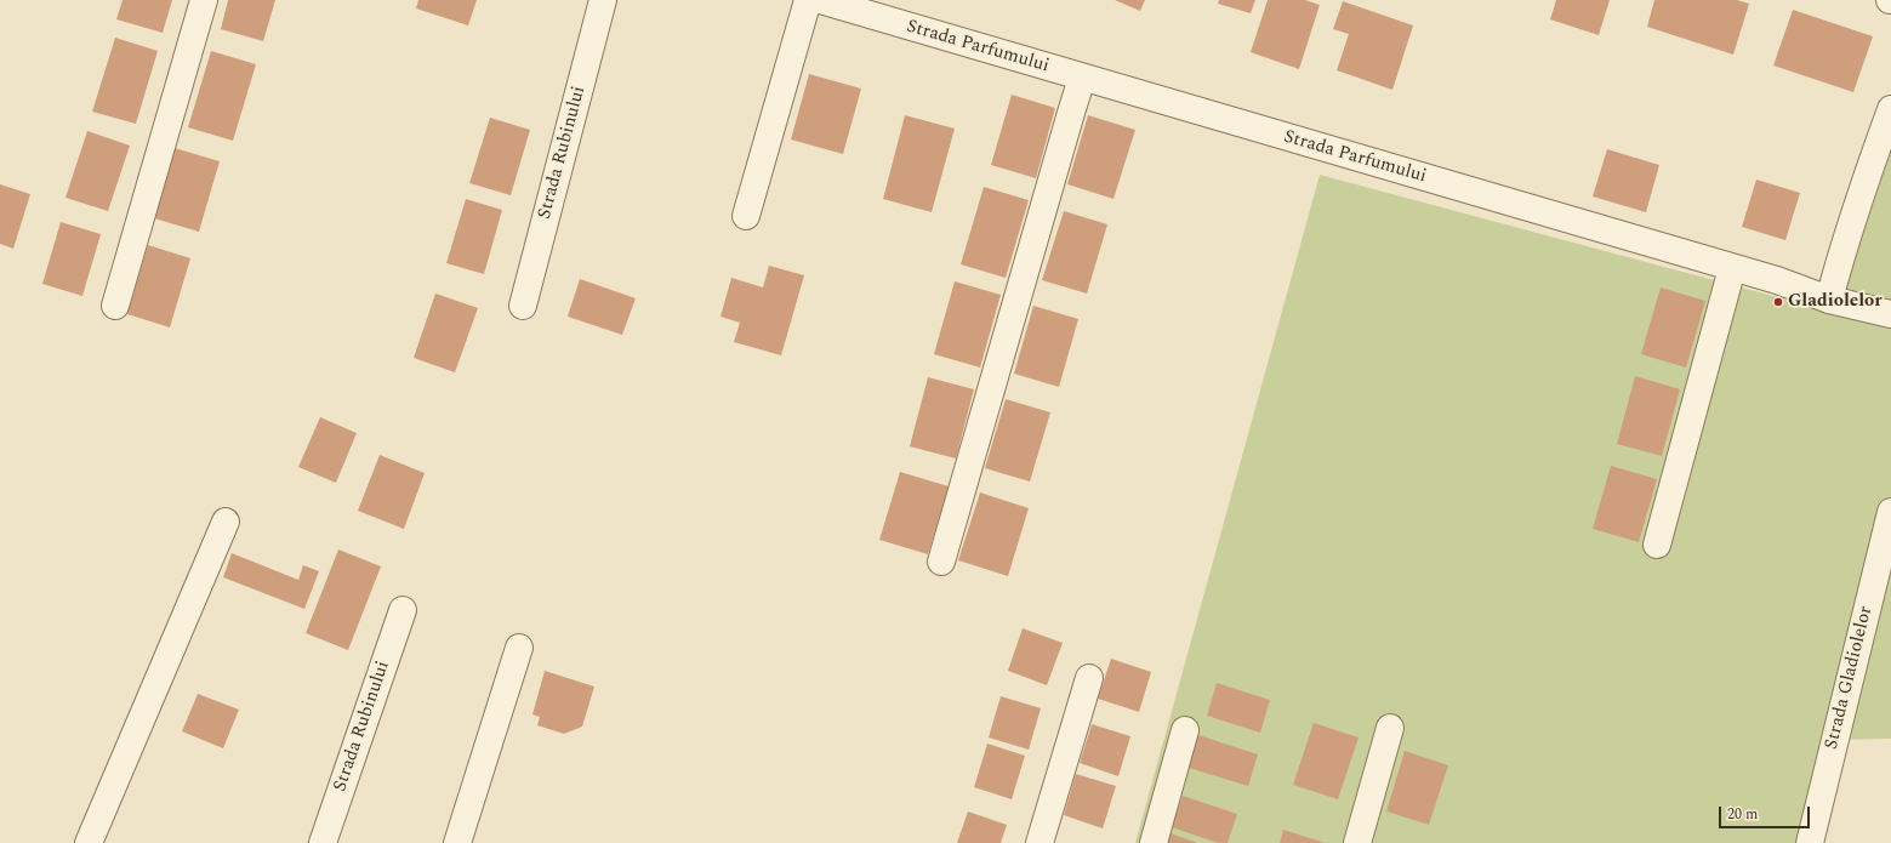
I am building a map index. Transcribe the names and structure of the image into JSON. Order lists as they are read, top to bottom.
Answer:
{
  "streets": {
    "street": ["Strada Parfumului", "Strada Rubinului", "Strada Gladiolelor"]
  },
  "places": ["Gladiolelor"],
  "scale_bar": "20 m"
}
